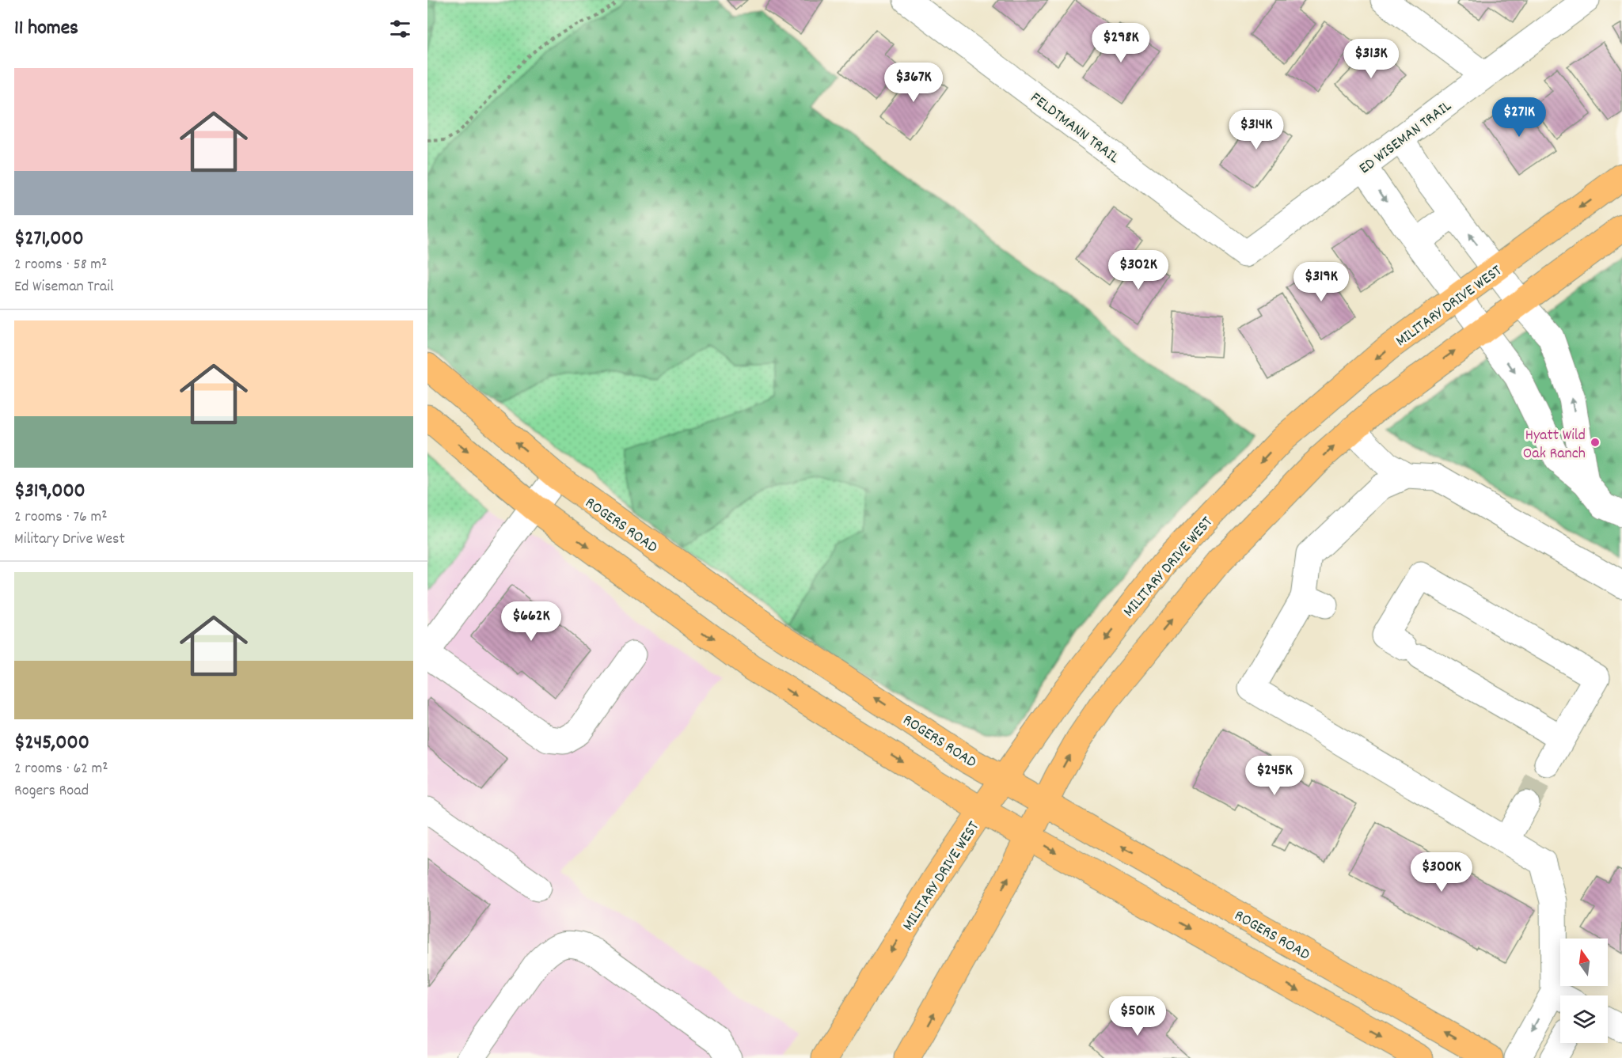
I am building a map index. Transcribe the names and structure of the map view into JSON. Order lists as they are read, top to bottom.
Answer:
{
  "streets": {
    "main road": ["MILITARY DRIVE WEST", "ROGERS ROAD"],
    "street": ["FELDTMANN TRAIL", "ED WISEMAN TRAIL"]
  },
  "crossings": [
    ["FELDTMANN TRAIL", "ED WISEMAN TRAIL"],
    ["MILITARY DRIVE WEST", "ROGERS ROAD"]
  ],
  "places": ["Hyatt Wild Oak Ranch"],
  "north": "top",
  "page": {
    "heading": "11 homes",
    "price": [
      "$298K",
      "$313K",
      "$367K",
      "$271K",
      "$314K",
      "$302K",
      "$319K",
      "$662K",
      "$245K",
      "$300K",
      "$501K"
    ],
    "list": [
      {
        "name": "$271,000",
        "note": "2 rooms · 58 m² · Ed Wiseman Trail"
      },
      {
        "name": "$319,000",
        "note": "2 rooms · 76 m² · Military Drive West"
      },
      {
        "name": "$245,000",
        "note": "2 rooms · 62 m² · Rogers Road"
      }
    ]
  }
}
